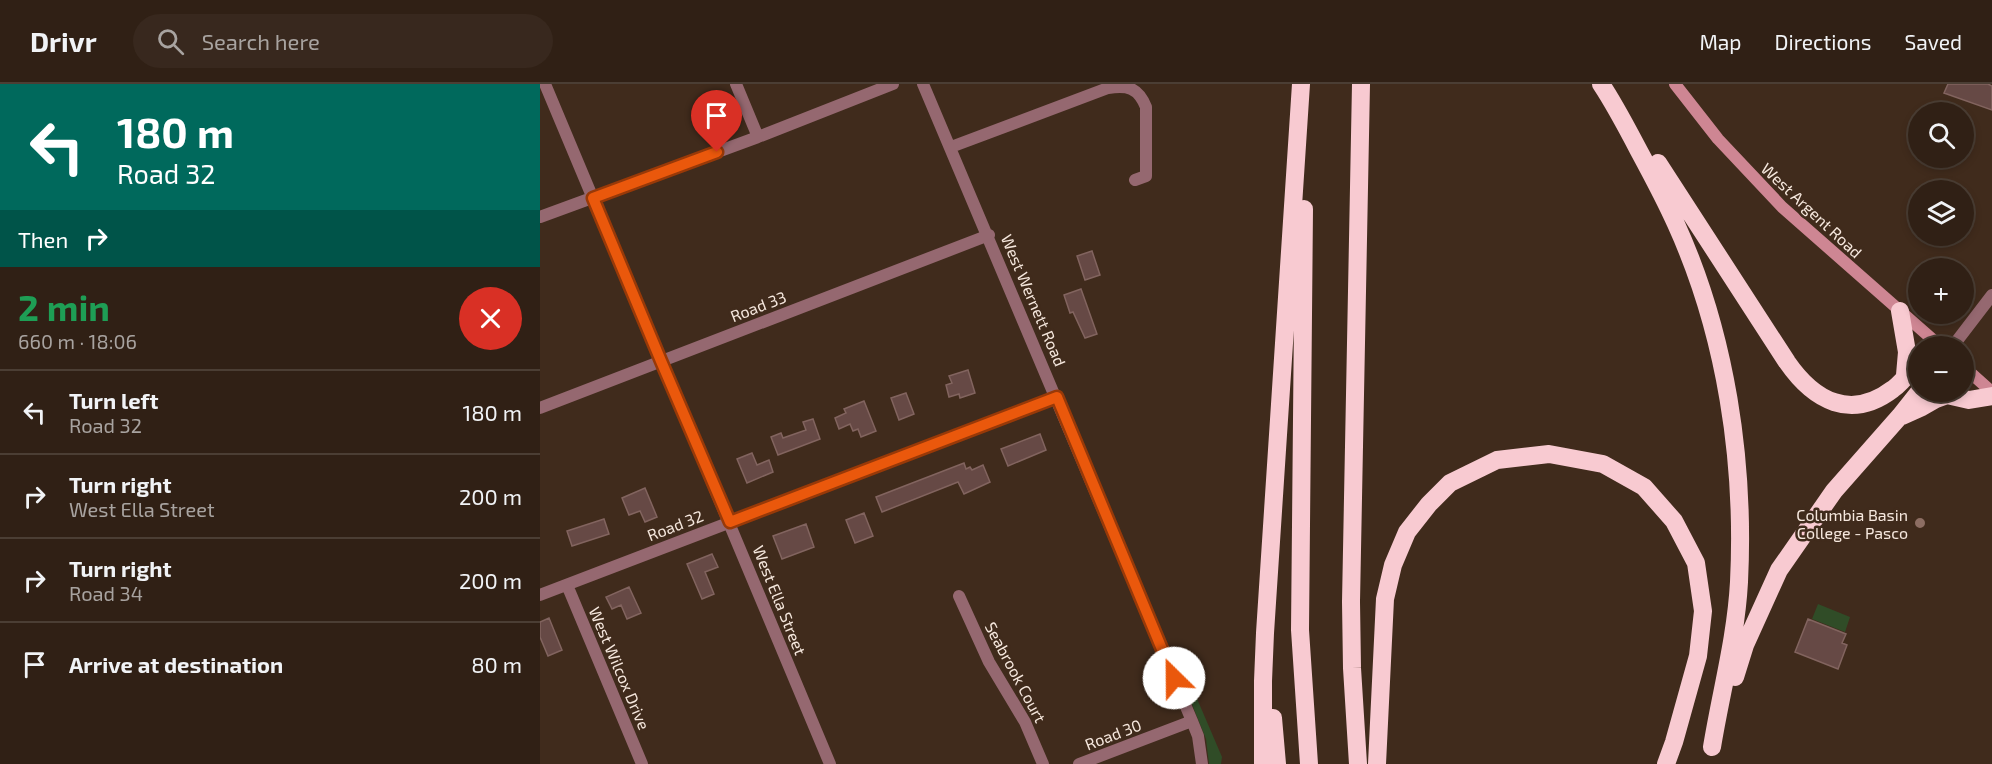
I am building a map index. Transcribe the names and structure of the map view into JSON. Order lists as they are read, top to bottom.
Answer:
{
  "streets": {
    "main road": ["West Argent Road"],
    "street": [
      "West Wernett Road",
      "Road 33",
      "Road 32",
      "West Ella Street",
      "West Wilcox Drive",
      "Seabrook Court",
      "Road 30"
    ]
  },
  "crossings": [
    ["West Wernett Road", "Road 33"],
    ["West Wernett Road", "Road 32"],
    ["West Wernett Road", "Road 30"],
    ["Road 33", "West Ella Street"],
    ["Road 32", "West Ella Street"],
    ["Road 32", "West Wilcox Drive"]
  ],
  "places": ["Columbia Basin College - Pasco"],
  "page": {
    "header": "Drivr",
    "search": "Search here",
    "nav": ["Map", "Directions", "Saved"],
    "turn": ["180 m", "Road 32"],
    "map_buttons": ["+", "−"],
    "then": "Then",
    "heading": ["2 min", "660 m · 18:06"],
    "list": [
      {
        "name": "Turn left",
        "note": "Road 32",
        "value": "180 m"
      },
      {
        "name": "Turn right",
        "note": "West Ella Street",
        "value": "200 m"
      },
      {
        "name": "Turn right",
        "note": "Road 34",
        "value": "200 m"
      },
      {
        "name": "Arrive at destination",
        "value": "80 m"
      }
    ]
  }
}
